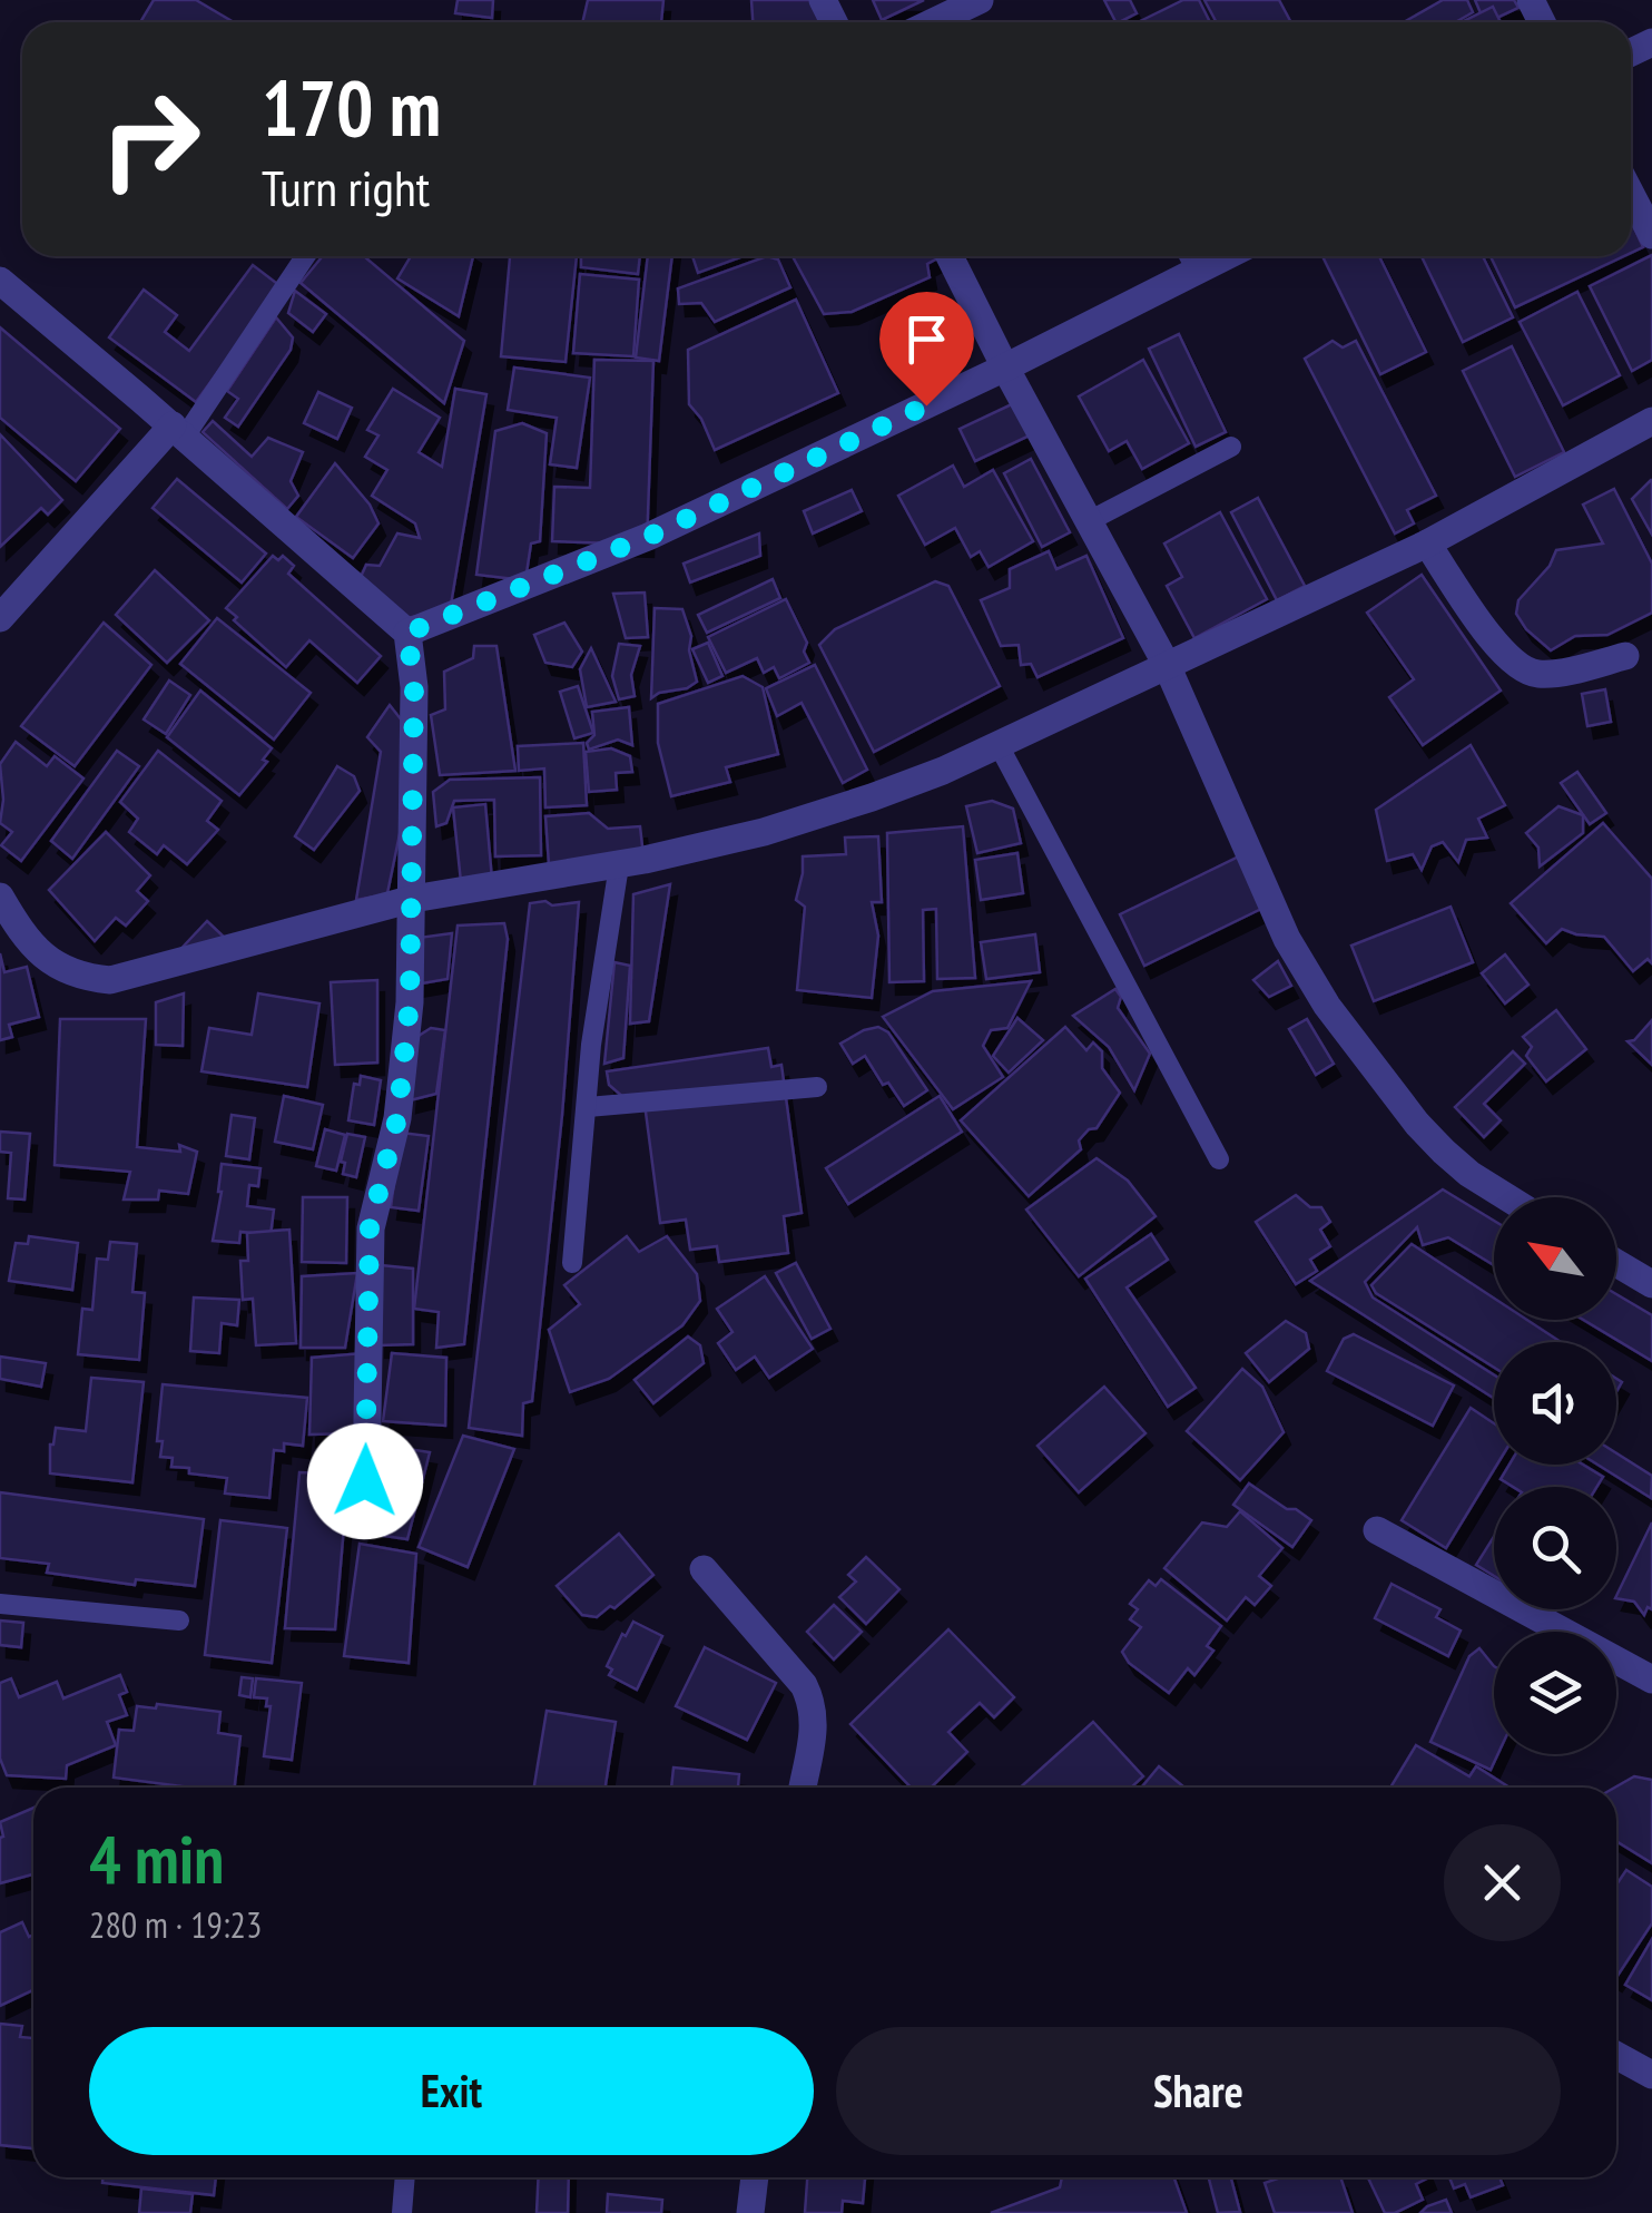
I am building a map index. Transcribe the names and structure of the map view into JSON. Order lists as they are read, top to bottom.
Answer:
{
  "north": "top left",
  "page": {
    "turn": ["170 m", "Turn right"],
    "heading": ["4 min", "280 m · 19:23"],
    "buttons": ["Exit", "Share"]
  }
}
